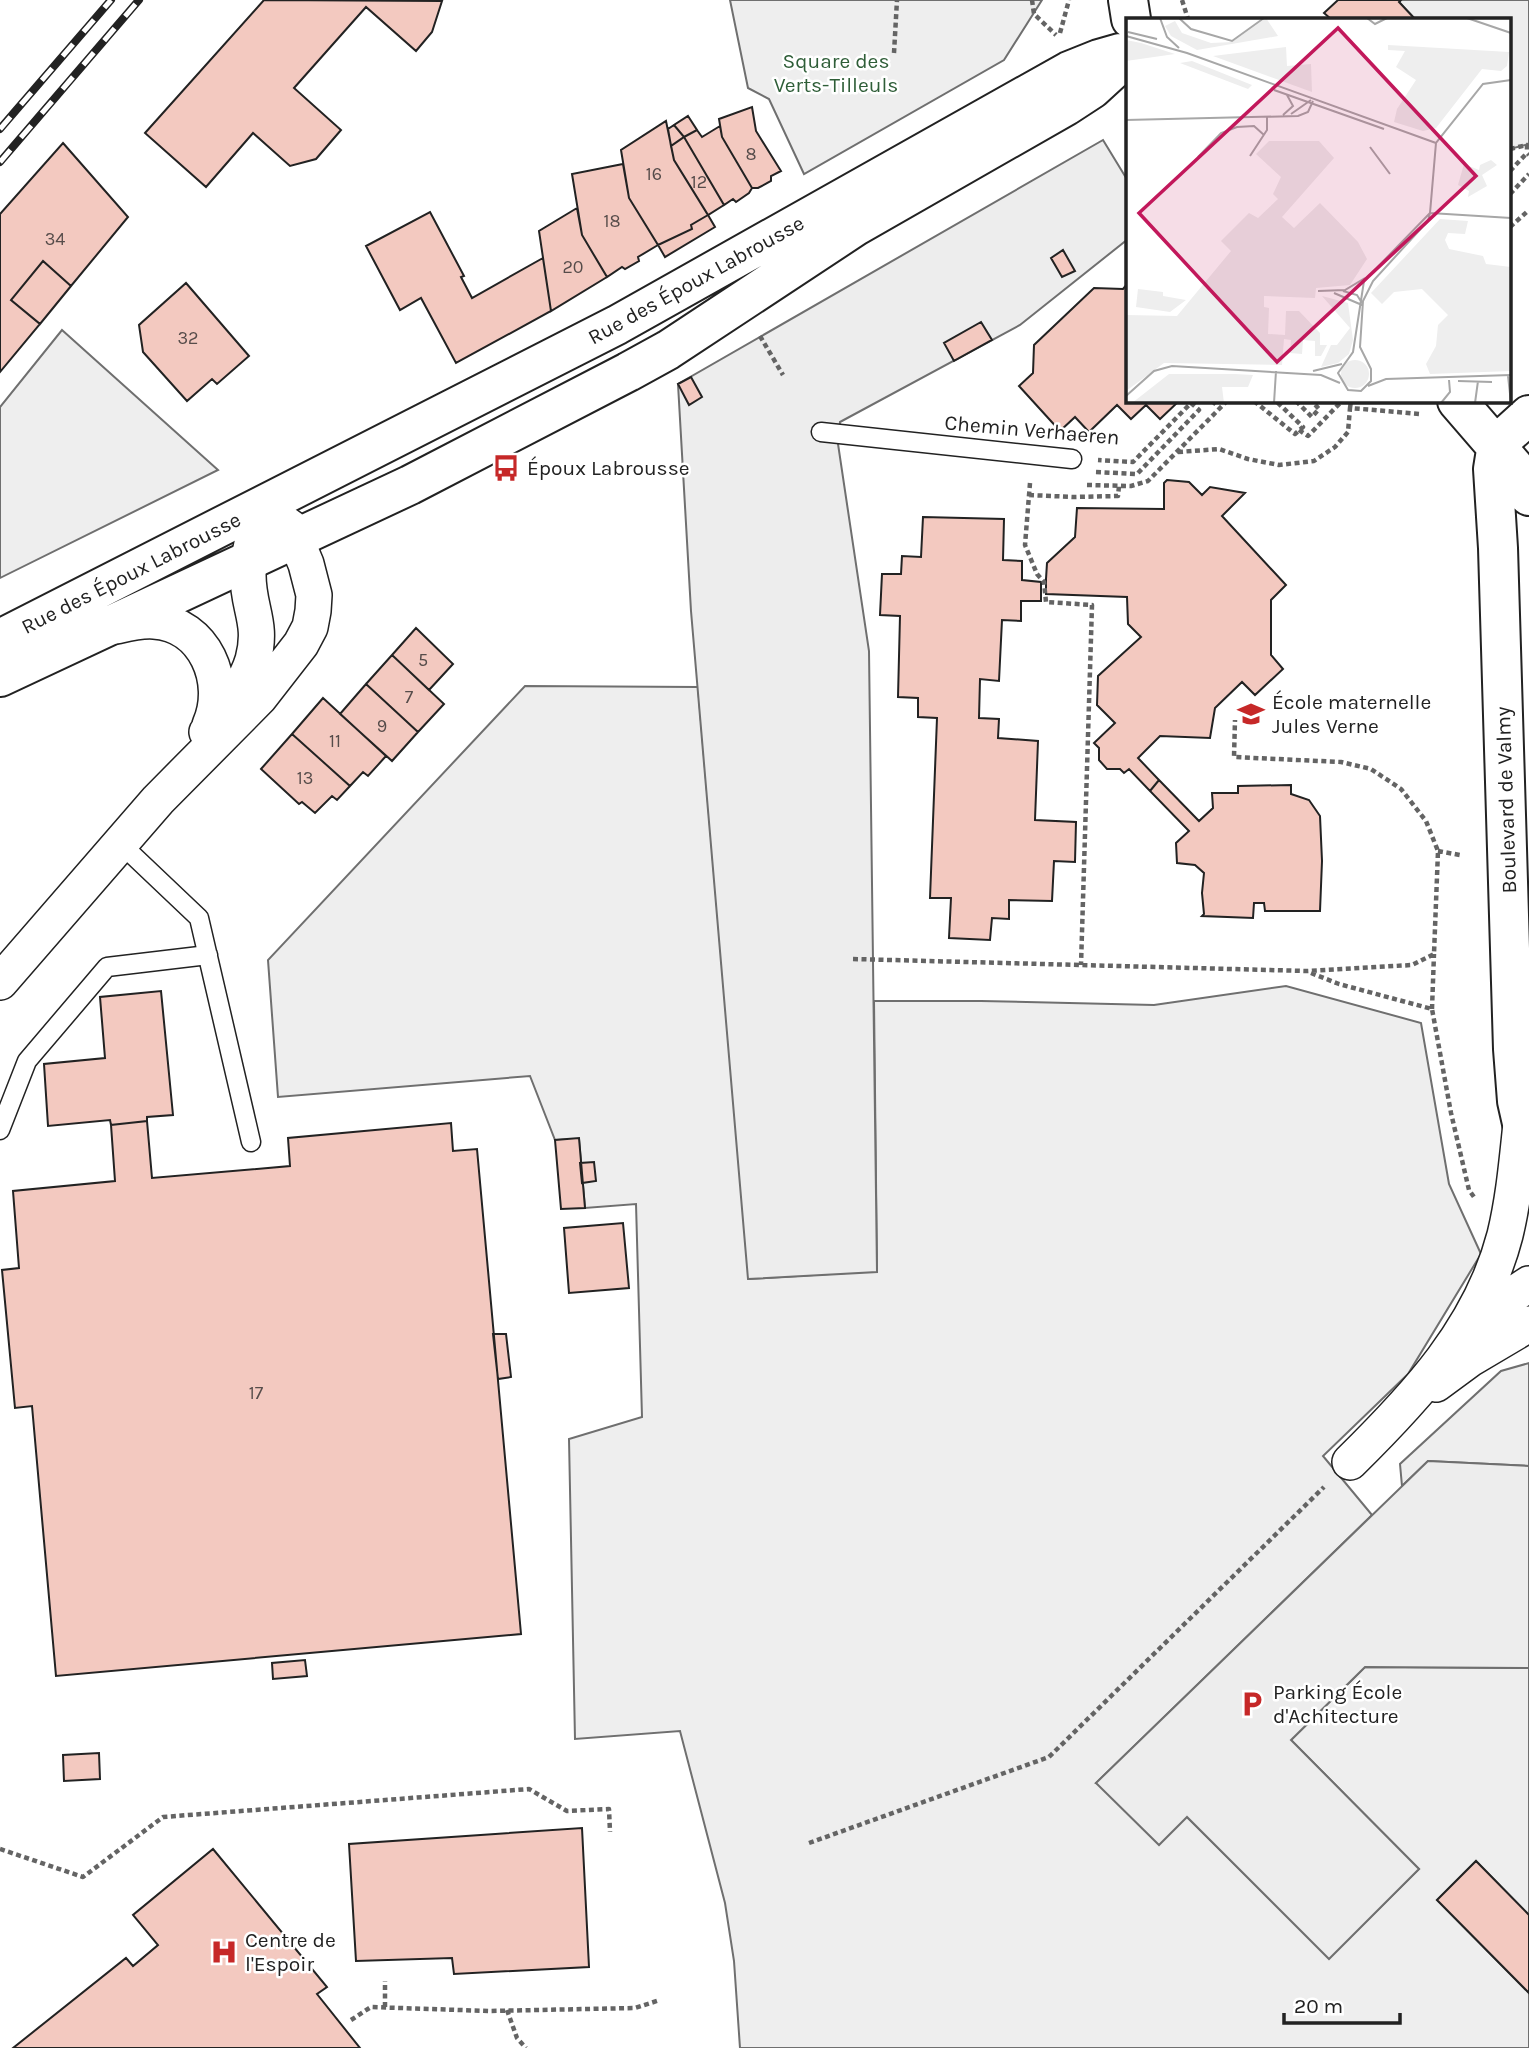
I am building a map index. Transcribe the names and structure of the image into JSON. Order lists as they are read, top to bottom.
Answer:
{
  "streets": {
    "main road": ["Rue des Époux Labrousse", "Boulevard de Valmy"],
    "lane": ["Chemin Verhaeren"]
  },
  "parks": ["Square des Verts-Tilleuls"],
  "places": {
    "bus stop": ["Époux Labrousse"],
    "school or university": ["École maternelle Jules Verne"],
    "parking": ["Parking École d'Achitecture"],
    "hospital": ["Centre de l'Espoir"]
  },
  "house_numbers": [
    "8",
    "16",
    "12",
    "18",
    "34",
    "20",
    "32",
    "5",
    "7",
    "9",
    "11",
    "13",
    "17"
  ],
  "scale_bar": "20 m"
}
